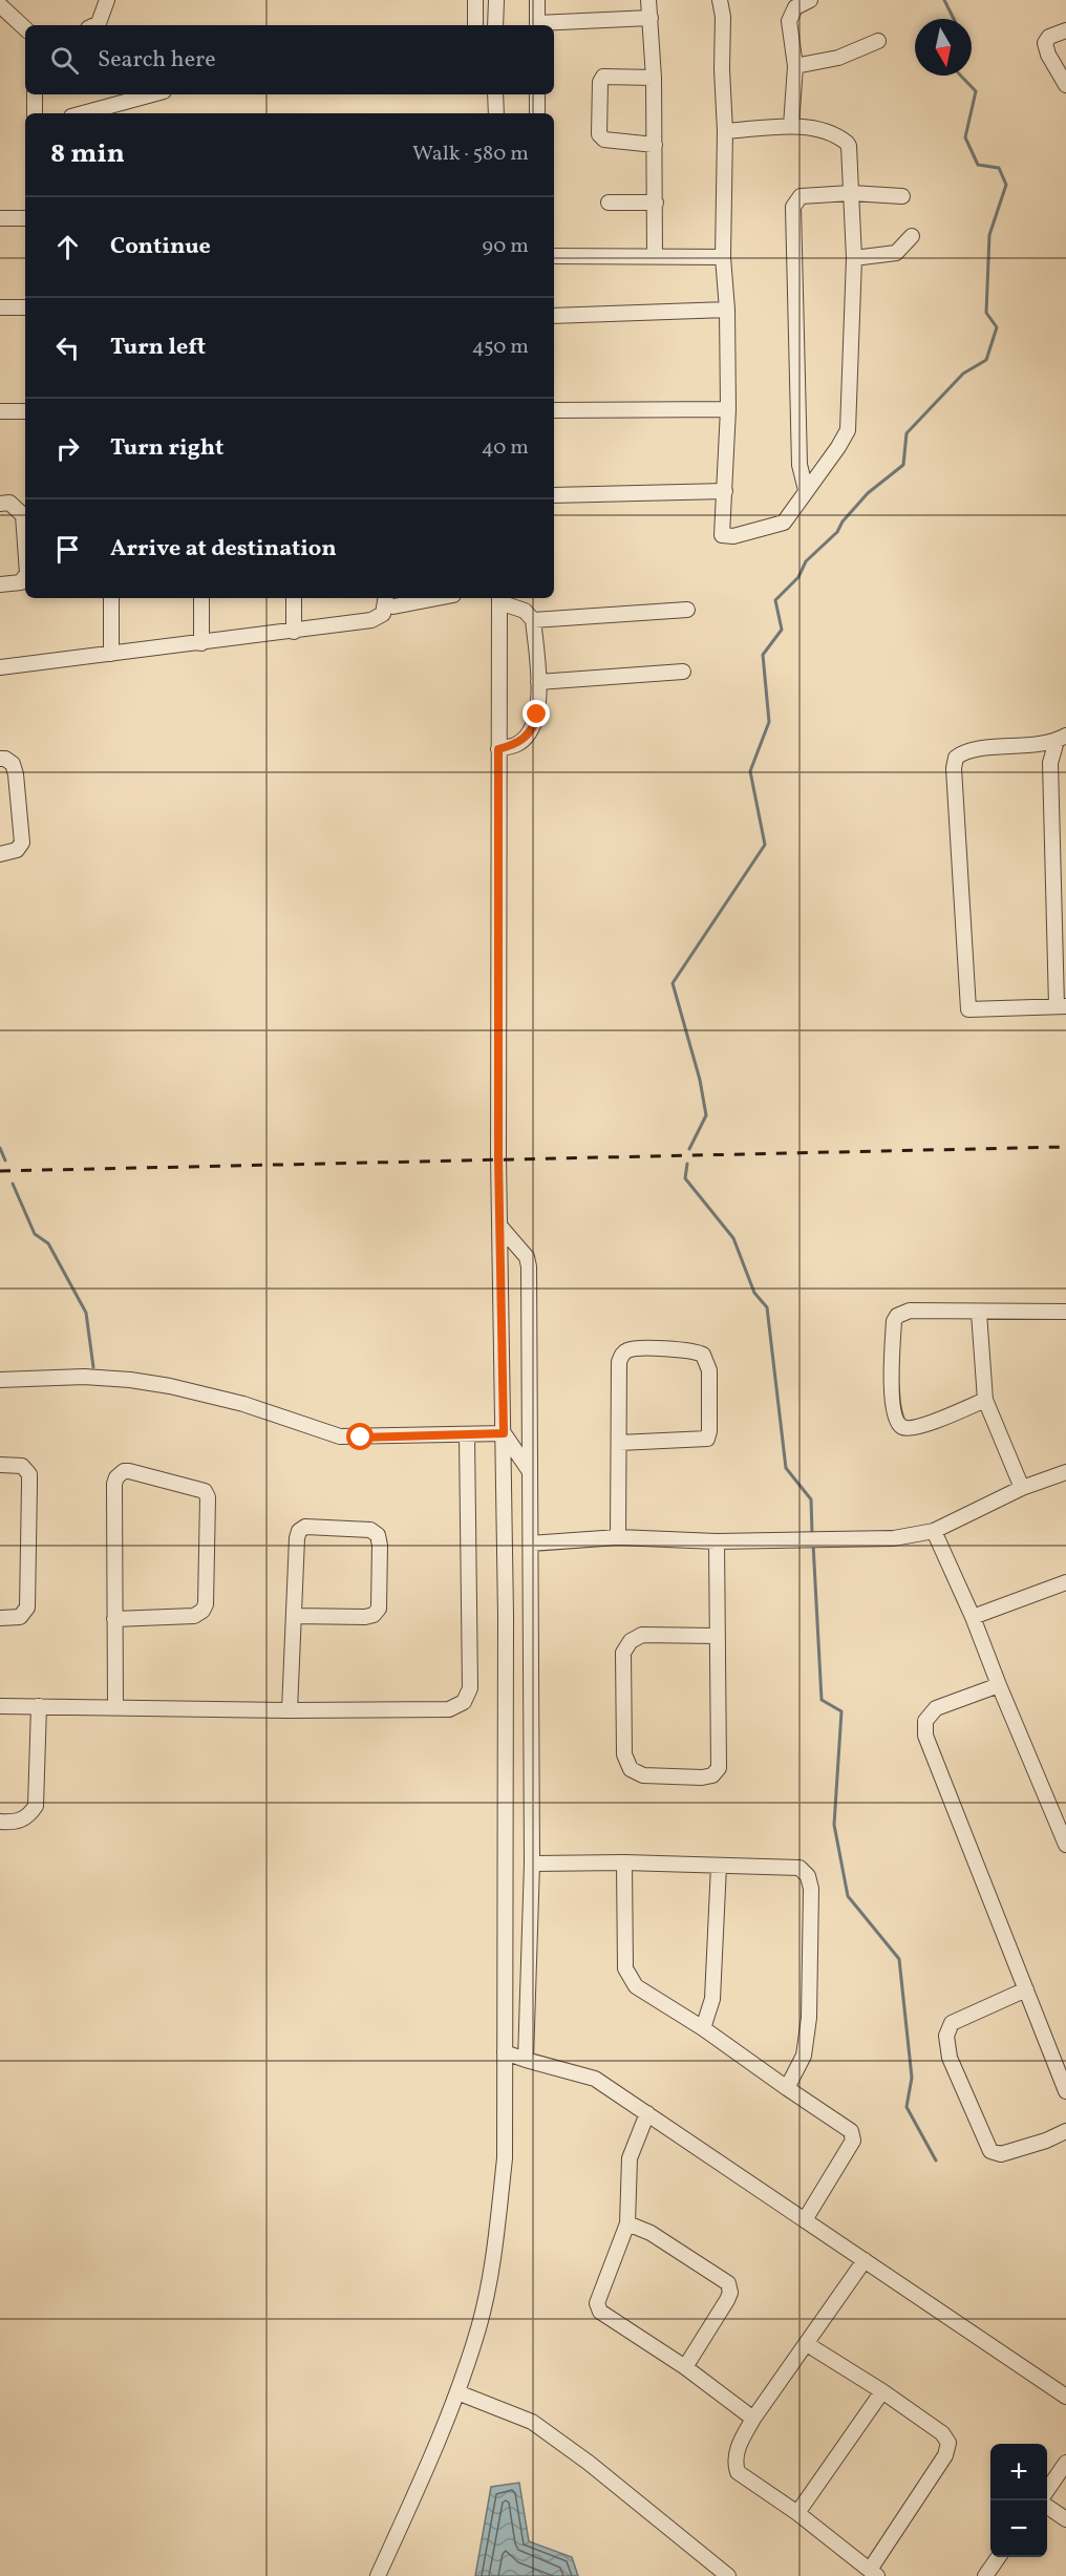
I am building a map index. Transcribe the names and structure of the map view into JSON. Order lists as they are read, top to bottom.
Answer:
{
  "north": "bottom",
  "page": {
    "search": "Search here",
    "heading": ["8 min", "Walk · 580 m"],
    "list": [
      ["Continue", "90 m"],
      ["Turn left", "450 m"],
      ["Turn right", "40 m"],
      "Arrive at destination"
    ],
    "map_buttons": ["+", "−"]
  }
}
